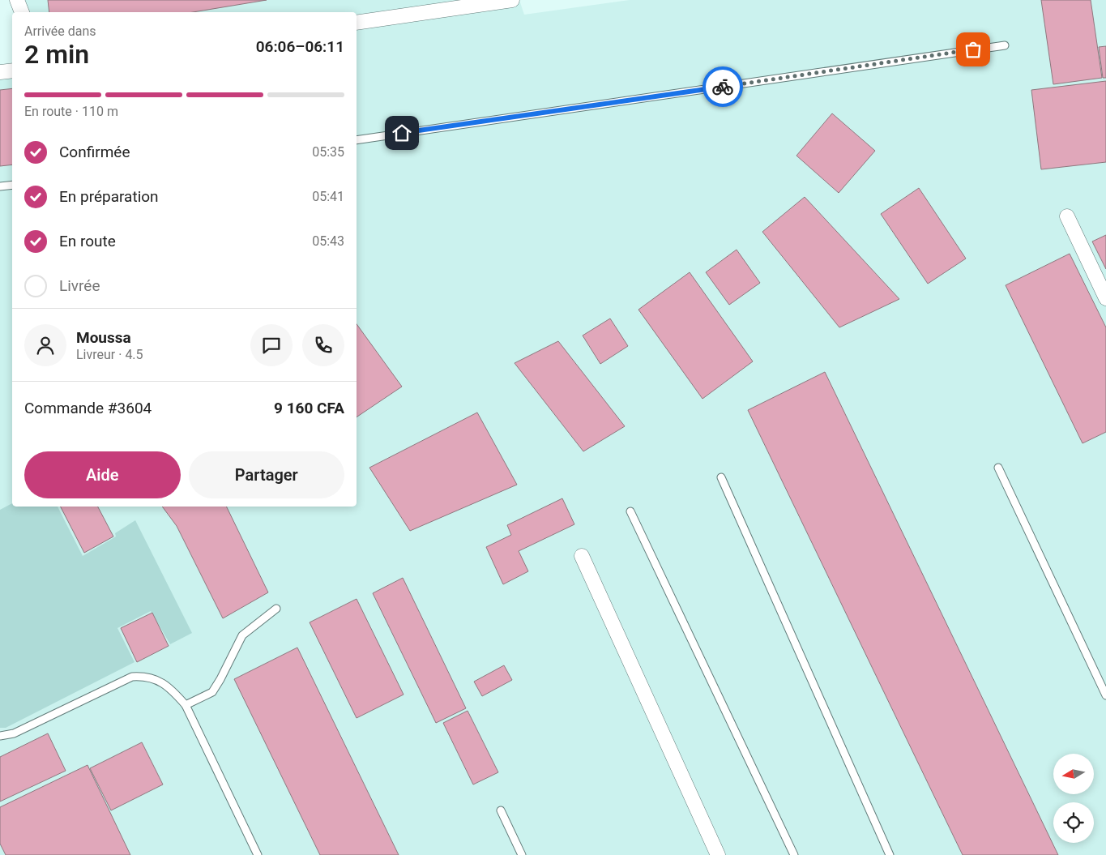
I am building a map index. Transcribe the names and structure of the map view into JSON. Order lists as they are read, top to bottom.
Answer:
{
  "north": "left",
  "page": {
    "heading": ["2 min", "Arrivée dans", "06:06–06:11"],
    "panel": [
      "Moussa",
      "Livreur · 4.5",
      "Commande #3604",
      "9 160 CFA"
    ],
    "bar": "En route · 110 m",
    "list": [
      ["Confirmée", "05:35"],
      ["En préparation", "05:41"],
      ["En route", "05:43"],
      "Livrée"
    ],
    "buttons": ["Aide", "Partager"]
  }
}
